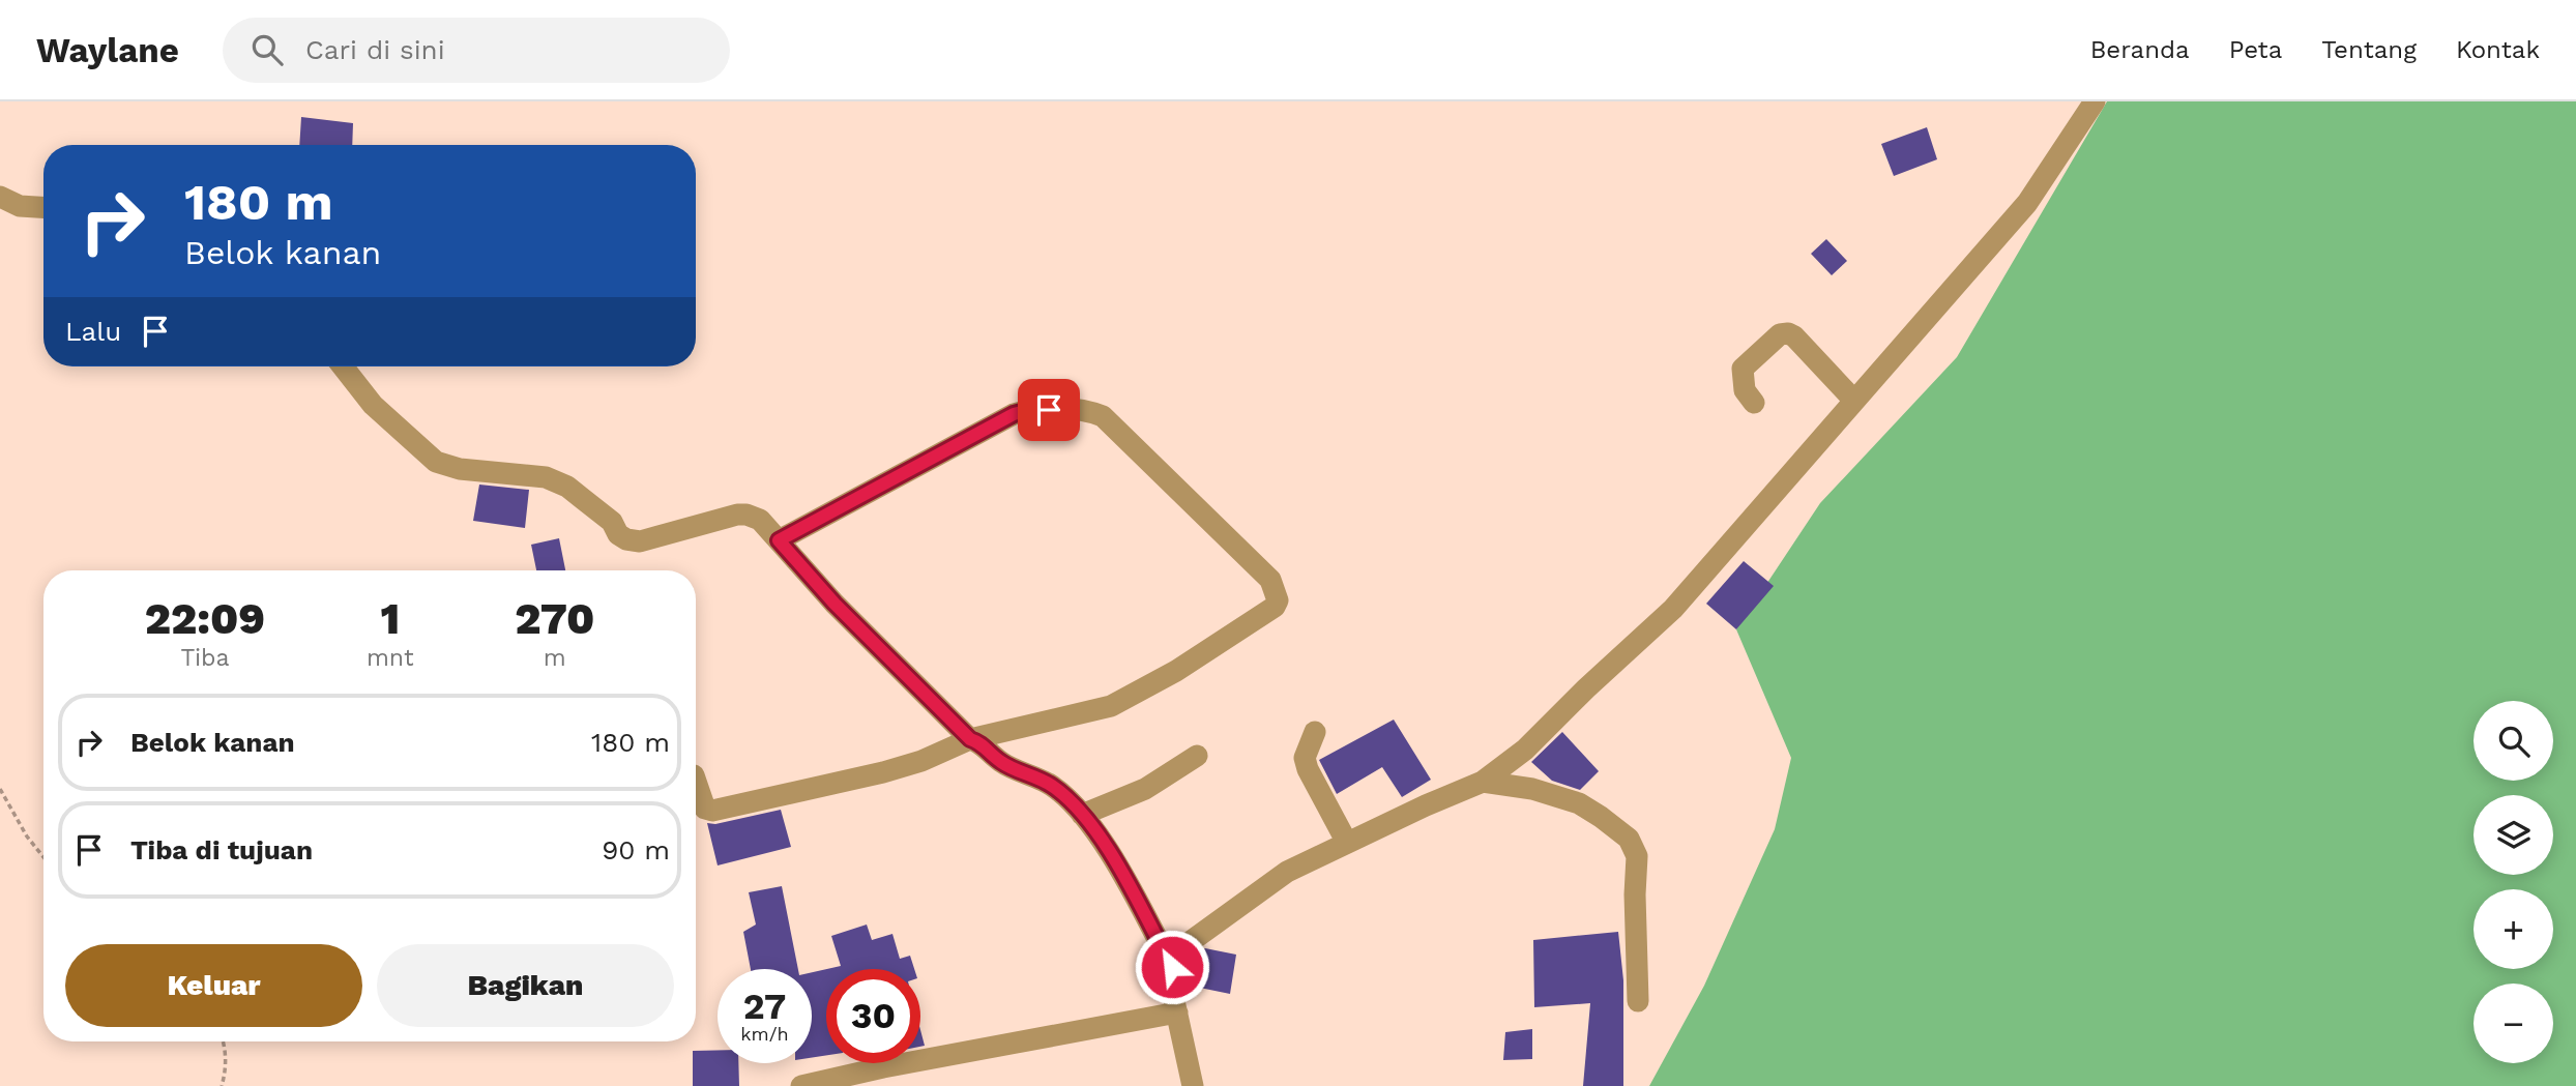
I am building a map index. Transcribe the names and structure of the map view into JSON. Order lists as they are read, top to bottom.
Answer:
{
  "page": {
    "header": "Waylane",
    "search": "Cari di sini",
    "nav": [
      "Beranda",
      "Peta",
      "Tentang",
      "Kontak"
    ],
    "turn": ["180 m", "Belok kanan"],
    "then": "Lalu",
    "eta": [
      "22:09",
      "Tiba",
      "1",
      "mnt",
      "270",
      "m"
    ],
    "list": [
      {
        "name": "Belok kanan",
        "value": "180 m"
      },
      {
        "name": "Tiba di tujuan",
        "value": "90 m"
      }
    ],
    "map_buttons": ["+", "−"],
    "buttons": ["Keluar", "Bagikan"],
    "speed": "27 km/h",
    "limit": "30"
  }
}
